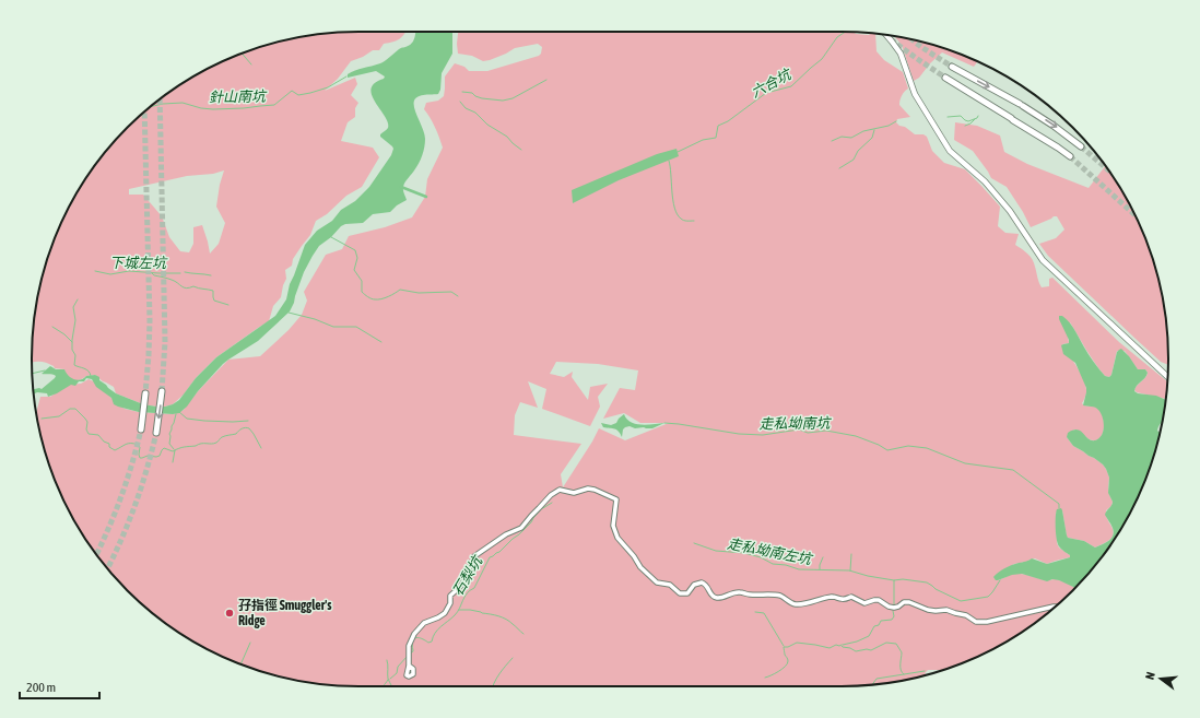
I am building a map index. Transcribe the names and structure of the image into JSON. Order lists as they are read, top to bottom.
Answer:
{
  "water": [
    "六合坑",
    "針山南坑",
    "下城左坑",
    "走私坳南坑",
    "走私坳南左坑",
    "石梨坑"
  ],
  "places": ["孖指徑 Smuggler's Ridge"],
  "scale_bar": "200 m",
  "north": "left"
}
